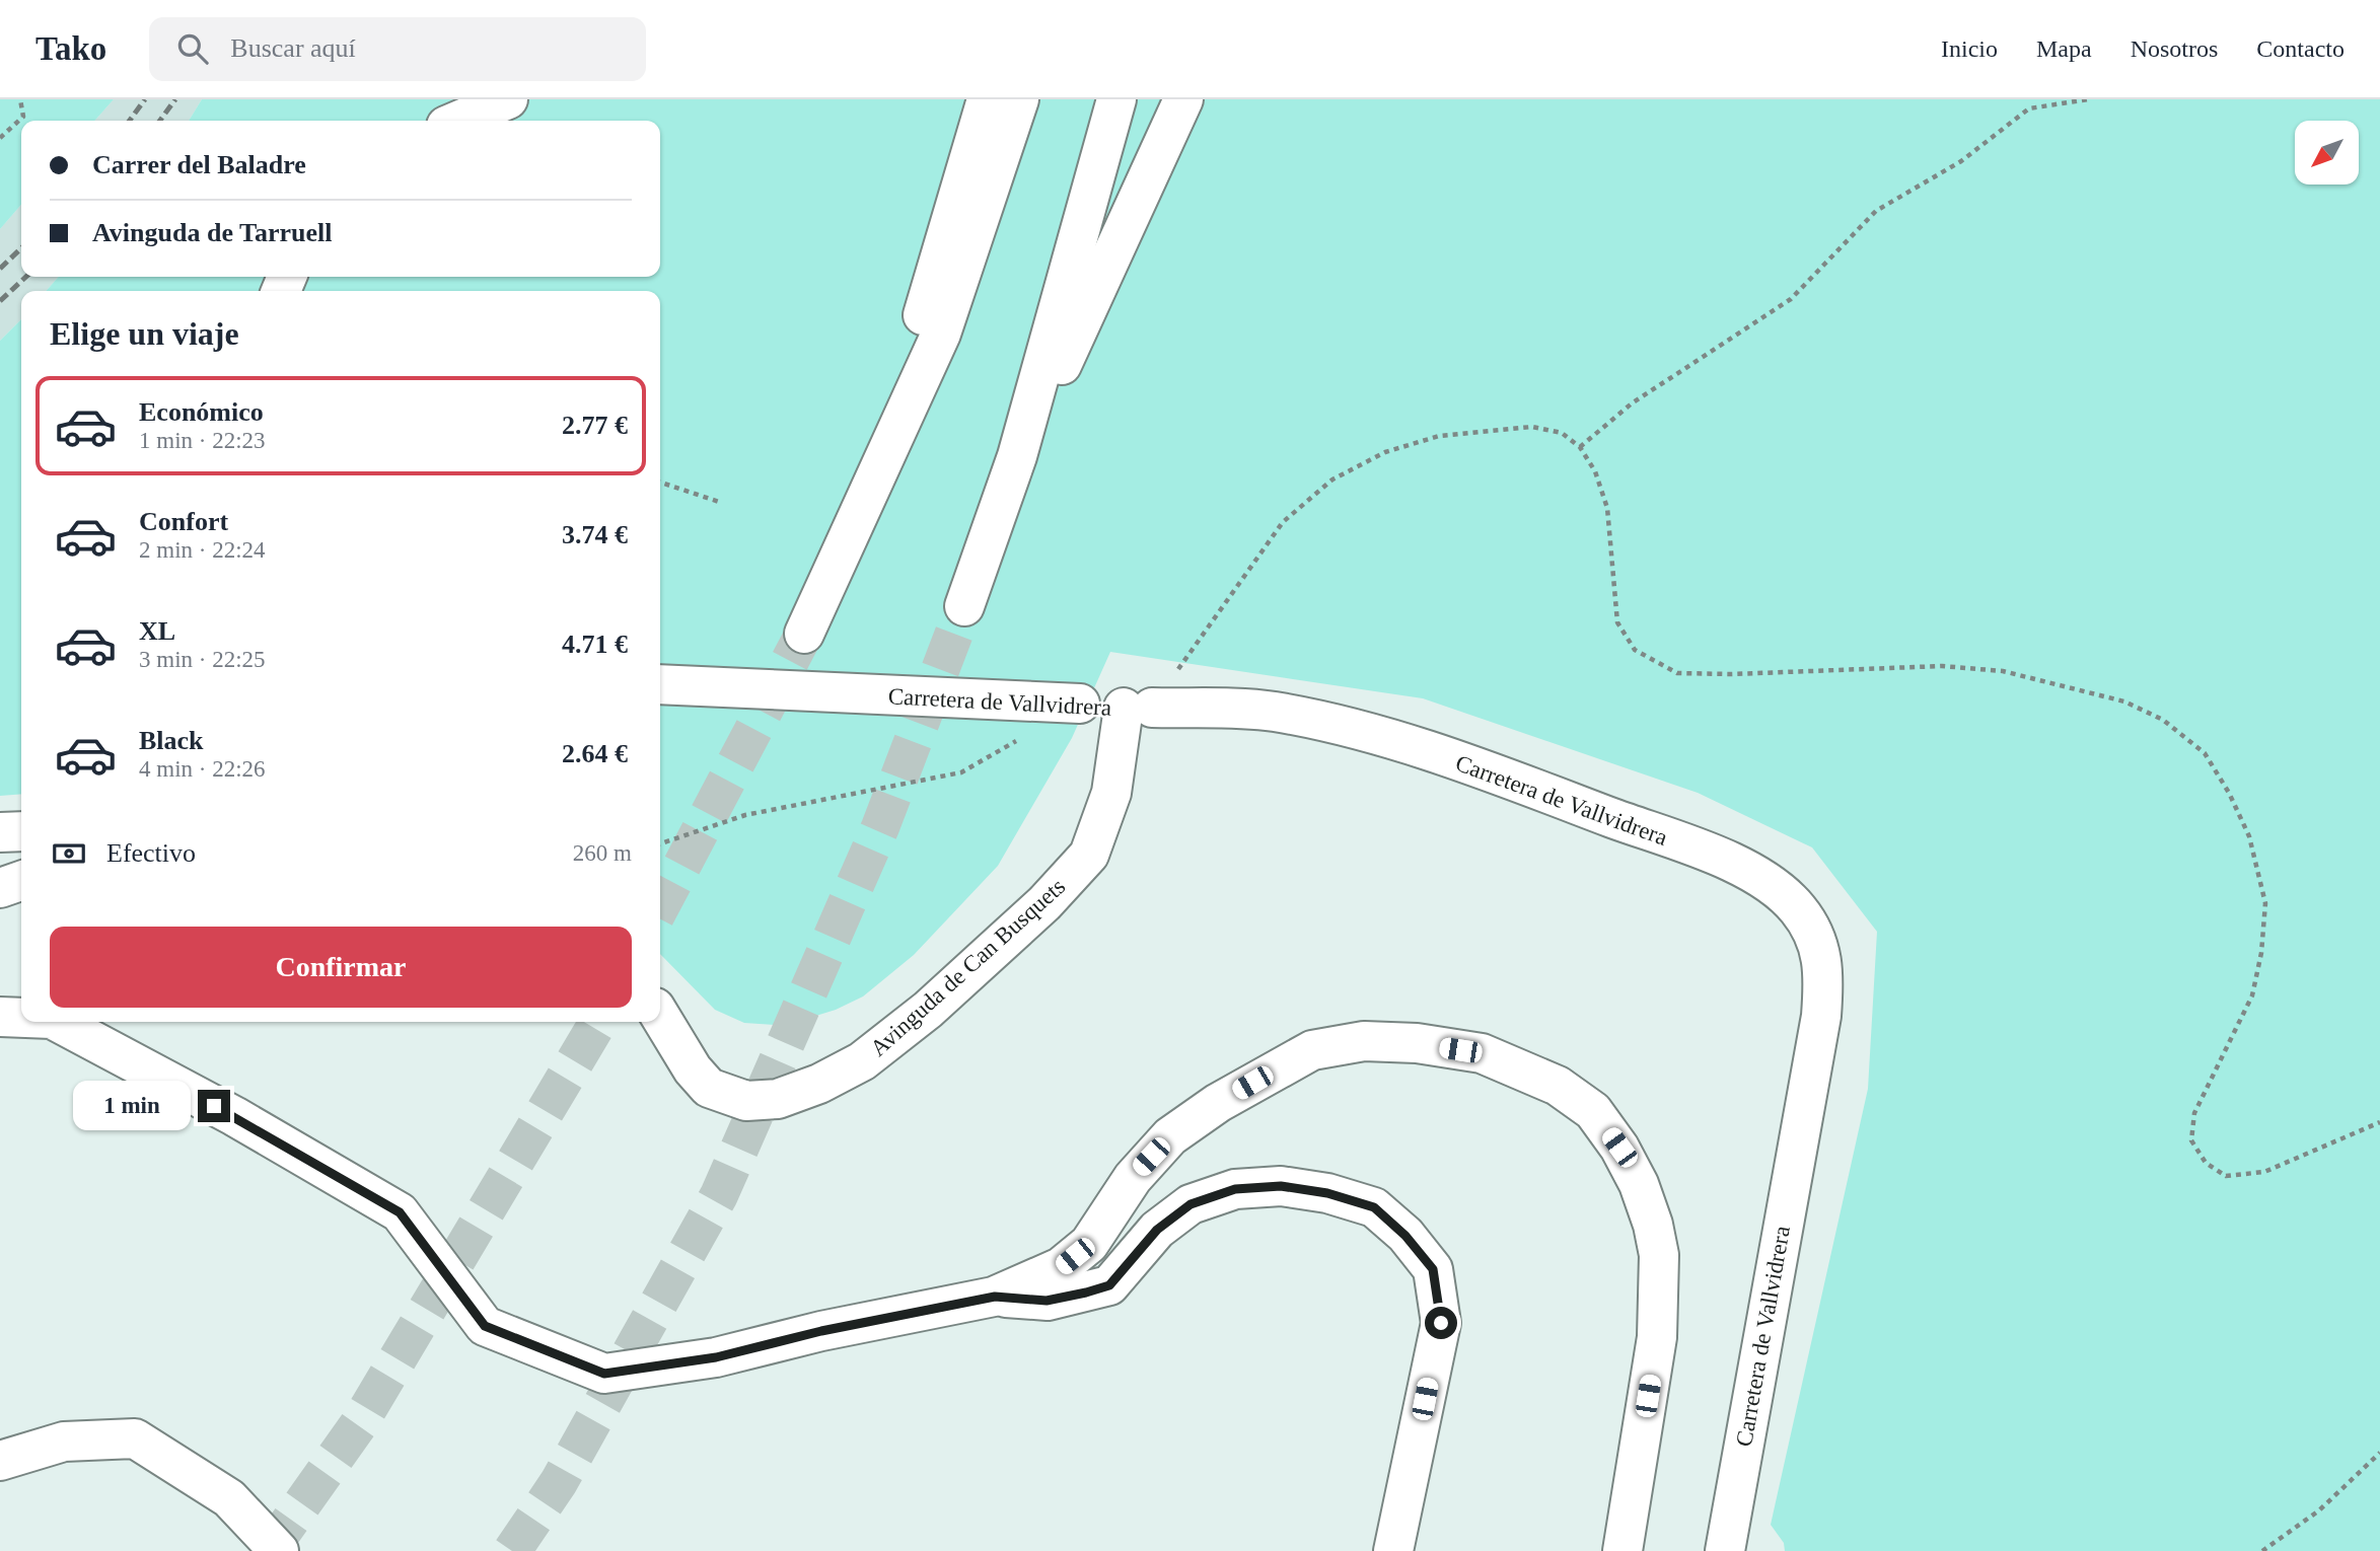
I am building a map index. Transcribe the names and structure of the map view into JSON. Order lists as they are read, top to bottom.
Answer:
{
  "streets": {
    "main road": ["Carretera de Vallvidrera", "Avinguda de Can Busquets"]
  },
  "crossings": [
    ["Carretera de Vallvidrera", "Avinguda de Can Busquets"]
  ],
  "north": "bottom left",
  "page": {
    "header": "Tako",
    "search": "Buscar aquí",
    "nav": [
      "Inicio",
      "Mapa",
      "Nosotros",
      "Contacto"
    ],
    "banner": ["Carrer del Baladre", "Avinguda de Tarruell"],
    "heading": "Elige un viaje",
    "list": [
      {
        "name": "Económico",
        "note": "1 min · 22:23",
        "value": "2.77 €"
      },
      {
        "name": "Confort",
        "note": "2 min · 22:24",
        "value": "3.74 €"
      },
      {
        "name": "XL",
        "note": "3 min · 22:25",
        "value": "4.71 €"
      },
      {
        "name": "Black",
        "note": "4 min · 22:26",
        "value": "2.64 €"
      }
    ],
    "pay": ["Efectivo", "260 m"],
    "buttons": "Confirmar",
    "bubble": "1 min"
  }
}
